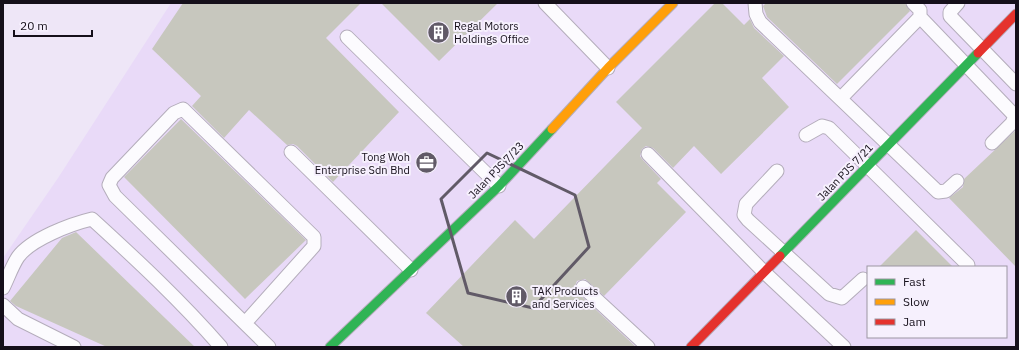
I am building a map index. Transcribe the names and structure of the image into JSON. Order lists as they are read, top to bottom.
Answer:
{
  "streets": {
    "street": ["Jalan PJS 7/23", "Jalan PJS 7/21"]
  },
  "places": {
    "building": ["Regal Motors Holdings Office", "TAK Products and Services"],
    "office": ["Tong Woh Enterprise Sdn Bhd"]
  },
  "legend": ["Fast", "Slow", "Jam"],
  "scale_bar": "20 m"
}
